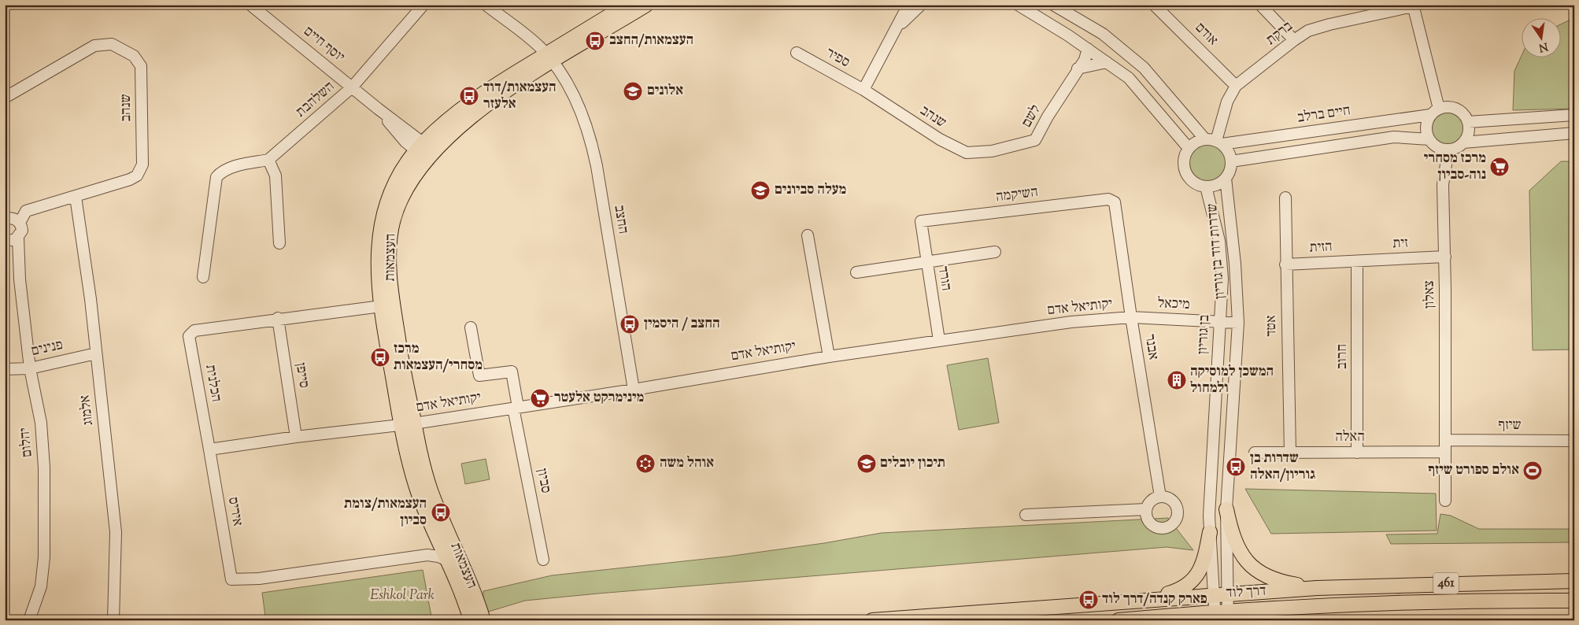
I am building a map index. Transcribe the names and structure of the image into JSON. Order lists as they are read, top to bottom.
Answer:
{
  "streets": {
    "main road": ["העצמאות", "461", "דרך לוד"],
    "street": [
      "ברקת",
      "אודם",
      "יוסף חיים",
      "ספיר",
      "השלהבת",
      "שנהב",
      "חיים ברלב",
      "לשם",
      "השיקמה",
      "החצב",
      "זית",
      "הזית",
      "שדרות דוד בן גוריון",
      "הורד",
      "צאלון",
      "מיכאל",
      "יקותיאל אדם",
      "אטד",
      "בן גוריון",
      "אבנר",
      "פנינים",
      "חרוב",
      "סייפן",
      "הכלנית",
      "אלמוג",
      "שיזף",
      "האלה",
      "יהלום",
      "סביון",
      "איריס"
    ]
  },
  "crossings": [
    ["ברקת", "אודם"],
    ["ברקת", "חיים ברלב"],
    ["ברקת", "שדרות דוד בן גוריון"],
    ["ברקת", "בן גוריון"],
    ["יוסף חיים", "השלהבת"],
    ["יוסף חיים", "העצמאות"],
    ["ספיר", "שנהב"],
    ["שנהב", "לשם"],
    ["שנהב", "אלמוג"],
    ["חיים ברלב", "שדרות דוד בן גוריון"],
    ["חיים ברלב", "צאלון"],
    ["חיים ברלב", "בן גוריון"],
    ["השיקמה", "הורד"],
    ["השיקמה", "אבנר"],
    ["החצב", "העצמאות"],
    ["החצב", "יקותיאל אדם"],
    ["זית", "הזית"],
    ["זית", "צאלון"],
    ["זית", "חרוב"],
    ["הזית", "אטד"],
    ["הזית", "חרוב"],
    ["שדרות דוד בן גוריון", "מיכאל"],
    ["שדרות דוד בן גוריון", "בן גוריון"],
    ["שדרות דוד בן גוריון", "דרך לוד"],
    ["העצמאות", "יקותיאל אדם"],
    ["העצמאות", "הכלנית"],
    ["הורד", "יקותיאל אדם"],
    ["צאלון", "שיזף"],
    ["צאלון", "האלה"],
    ["מיכאל", "יקותיאל אדם"],
    ["מיכאל", "בן גוריון"],
    ["מיכאל", "אבנר"],
    ["יקותיאל אדם", "אבנר"],
    ["יקותיאל אדם", "סביון"],
    ["אטד", "האלה"],
    ["בן גוריון", "דרך לוד"],
    ["פנינים", "אלמוג"],
    ["פנינים", "יהלום"],
    ["חרוב", "האלה"],
    ["סייפן", "הכלנית"],
    ["הכלנית", "איריס"]
  ],
  "parks": ["Eshkol Park"],
  "places": {
    "bus stop": [
      "העצמאות/החצב",
      "העצמאות/דוד אלעזר",
      "החצב / היסמין",
      "מרכז מסחרי/העצמאות",
      "שדרות בן גוריון/האלה",
      "העצמאות/צומת סביון",
      "פארק קנדה/דרך לוד"
    ],
    "school or university": ["אלונים", "מעלה סביונים", "תיכון יובלים"],
    "supermarket": ["מרכז מסחרי נוה-סביון", "מינימרקט אלעטר"],
    "building": ["המשכן למוסיקה ולמחול"],
    "synagogue": ["אוהל משה"],
    "sports": ["אולם ספורט שיזף"]
  },
  "north": "bottom"
}
